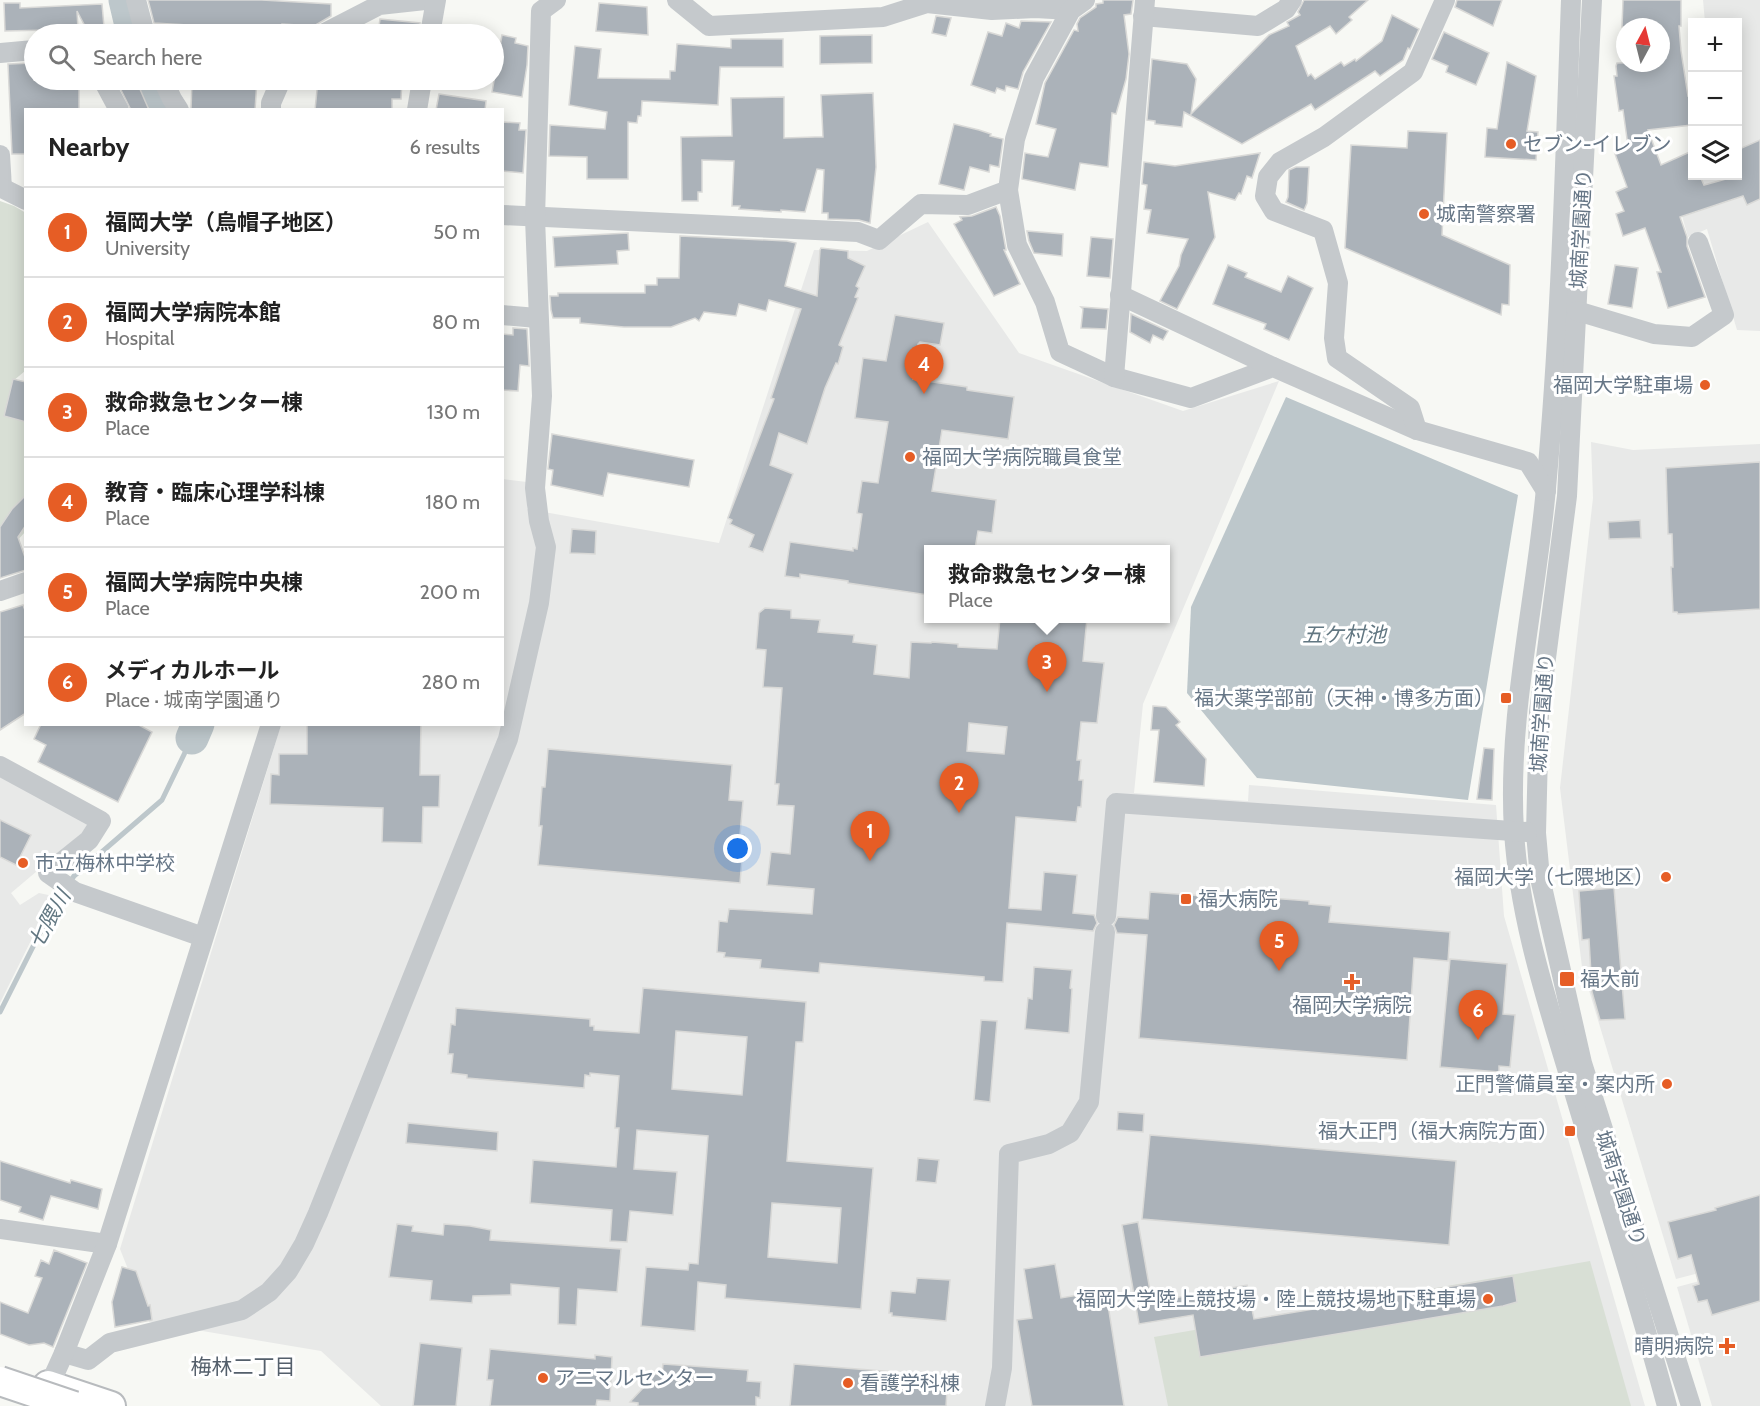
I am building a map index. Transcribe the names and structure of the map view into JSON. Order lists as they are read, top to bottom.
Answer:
{
  "streets": {
    "street": ["城南学園通り"]
  },
  "districts": ["梅林二丁目"],
  "water": ["五ケ村池", "七隈川"],
  "places": {
    "other": [
      "セブン-イレブン",
      "城南警察署",
      "福岡大学駐車場",
      "福岡大学病院職員食堂",
      "市立梅林中学校",
      "福岡大学（七隈地区）",
      "正門警備員室・案内所",
      "福岡大学陸上競技場・陸上競技場地下駐車場",
      "アニマルセンター",
      "看護学科棟"
    ],
    "transit": [
      "福大薬学部前（天神・博多方面）",
      "福大病院",
      "福大前",
      "福大正門（福大病院方面）"
    ],
    "health": ["福岡大学病院", "晴明病院"]
  },
  "north": "top",
  "page": {
    "map_buttons": ["+", "−"],
    "search": "Search here",
    "heading": ["Nearby", "6 results"],
    "list": [
      {
        "mark": "1",
        "name": "福岡大学（烏帽子地区）",
        "note": "University",
        "value": "50 m"
      },
      {
        "mark": "2",
        "name": "福岡大学病院本館",
        "note": "Hospital",
        "value": "80 m"
      },
      {
        "mark": "3",
        "name": "救命救急センター棟",
        "note": "Place",
        "value": "130 m"
      },
      {
        "mark": "4",
        "name": "教育・臨床心理学科棟",
        "note": "Place",
        "value": "180 m"
      },
      {
        "mark": "5",
        "name": "福岡大学病院中央棟",
        "note": "Place",
        "value": "200 m"
      },
      {
        "mark": "6",
        "name": "メディカルホール",
        "note": "Place · 城南学園通り",
        "value": "280 m"
      }
    ],
    "pins": [
      "4",
      "3",
      "2",
      "1",
      "5",
      "6"
    ],
    "popup": ["救命救急センター棟", "Place"]
  }
}
